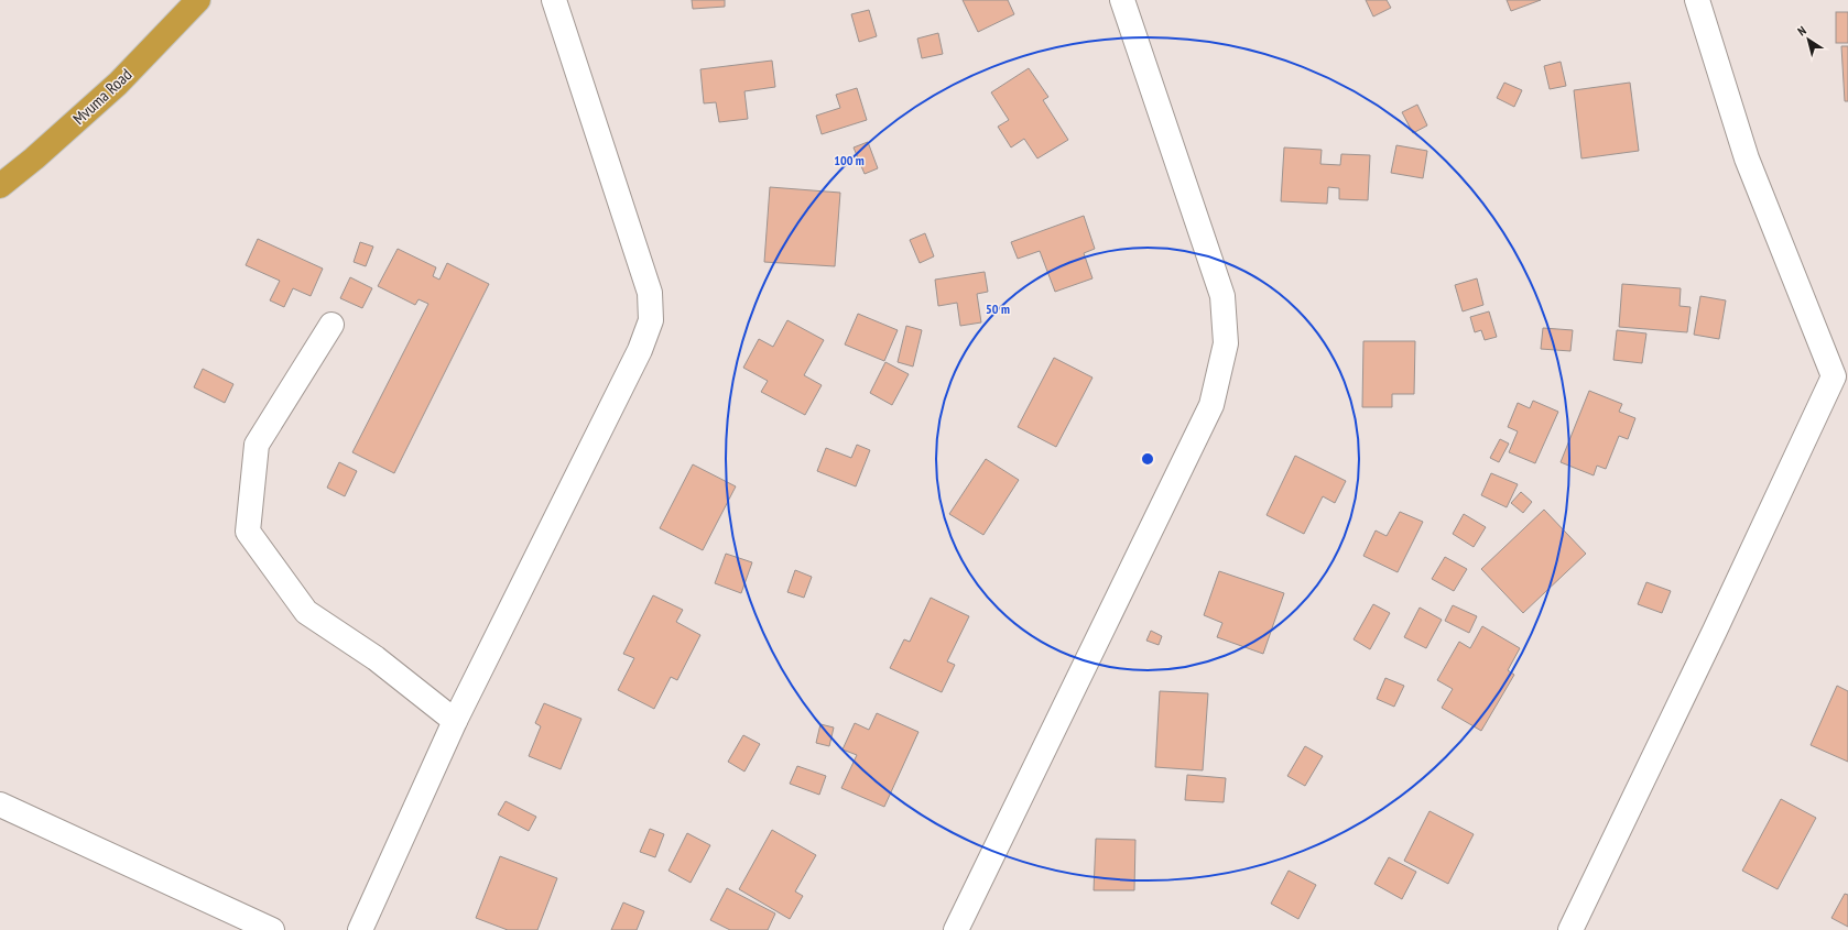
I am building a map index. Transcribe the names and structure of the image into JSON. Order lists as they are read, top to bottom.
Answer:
{
  "streets": {
    "highway": ["Mvuma Road"]
  },
  "north": "top left",
  "rings": ["100 m", "50 m"]
}
